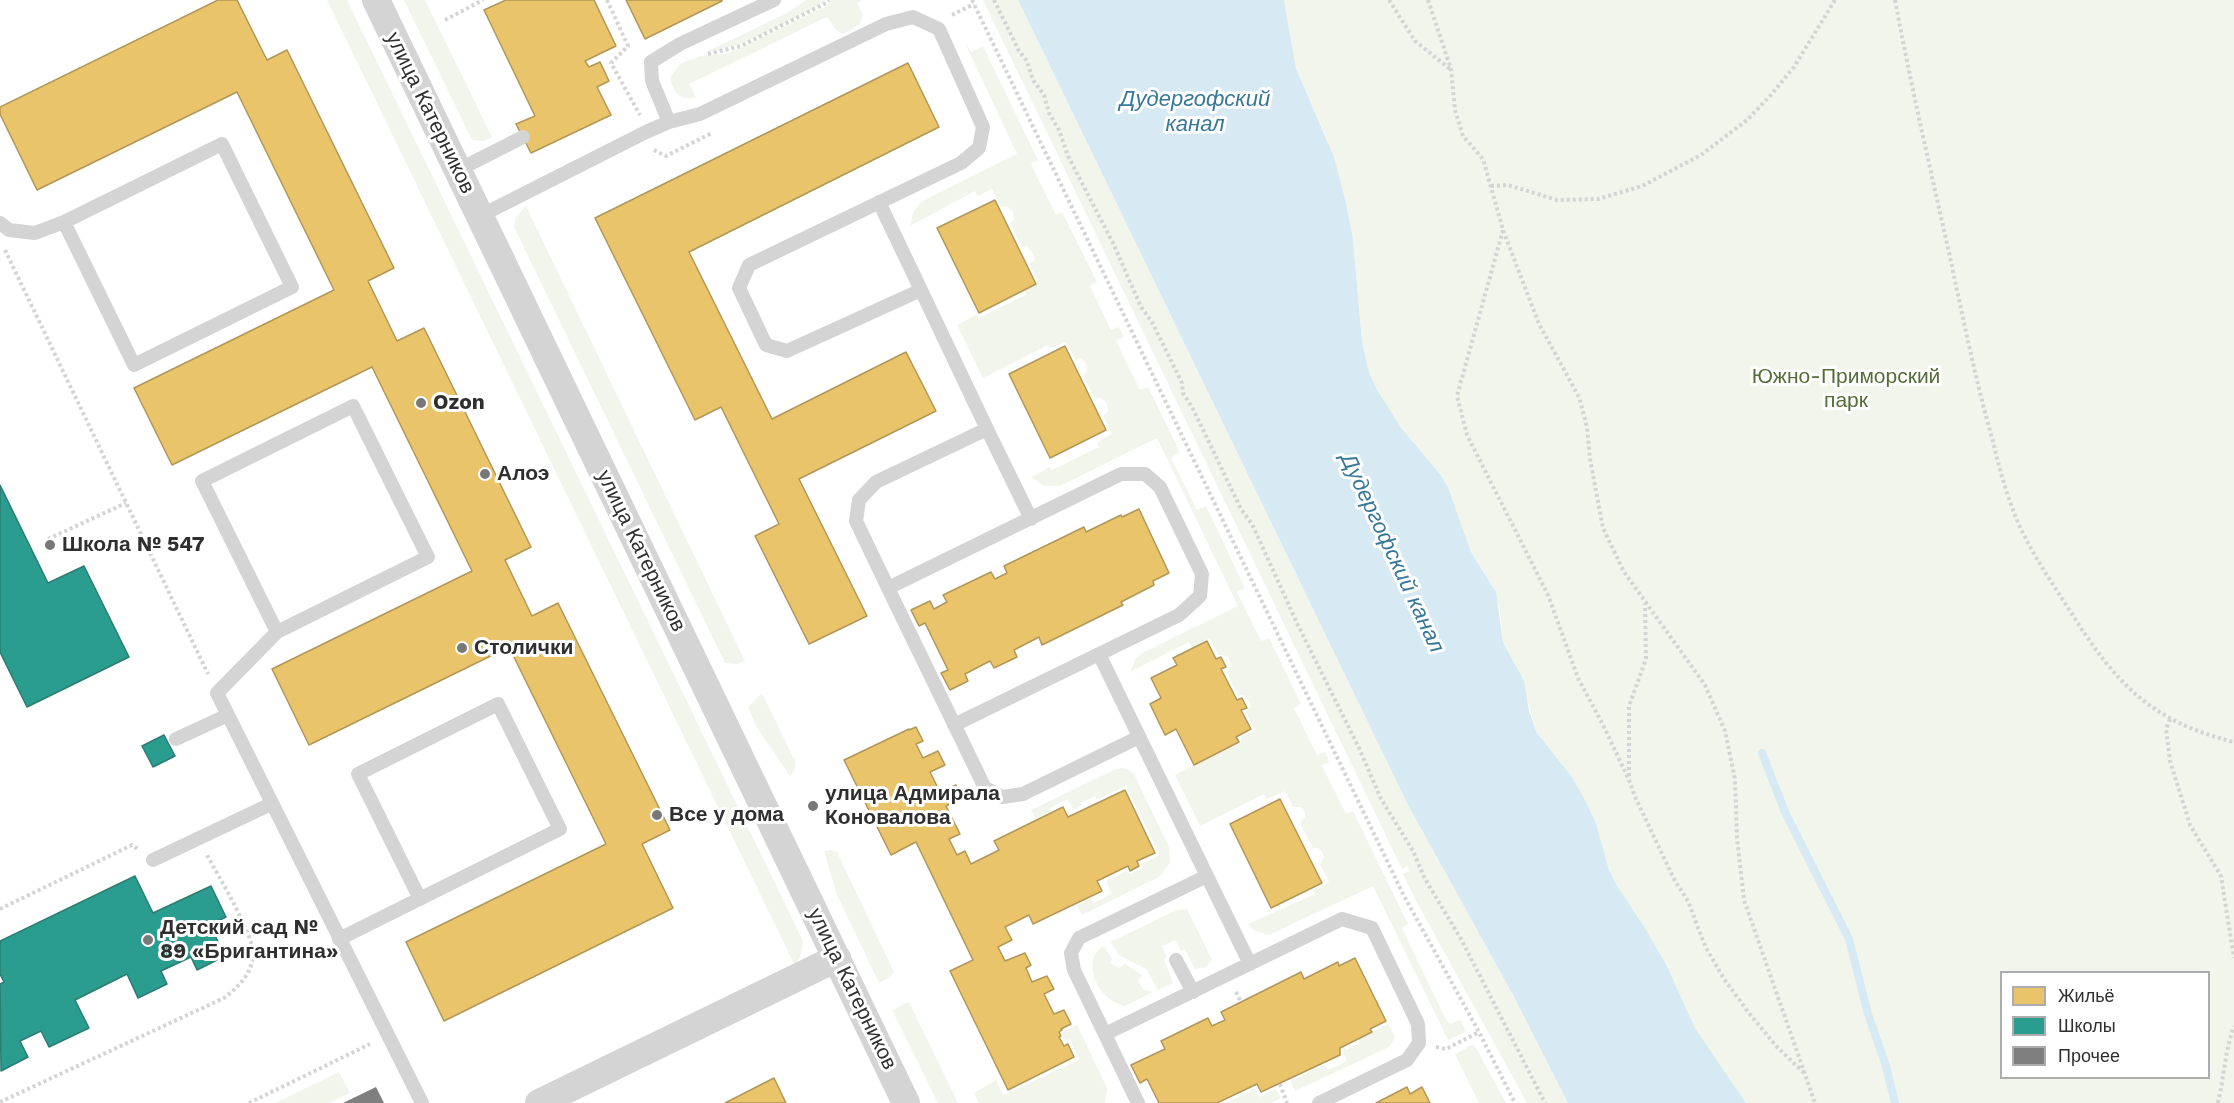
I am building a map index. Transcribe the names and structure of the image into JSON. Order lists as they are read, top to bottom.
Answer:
{
  "streets": {
    "street": ["улица Катерников"]
  },
  "water": ["Дудергофский канал"],
  "parks": ["Южно-Приморский парк"],
  "places": [
    "Ozon",
    "Алоэ",
    "Школа № 547",
    "Столички",
    "улица Адмирала Коновалова",
    "Все у дома",
    "Детский сад № 89 «Бригантина»"
  ],
  "legend": ["Жильё", "Школы", "Прочее"]
}
